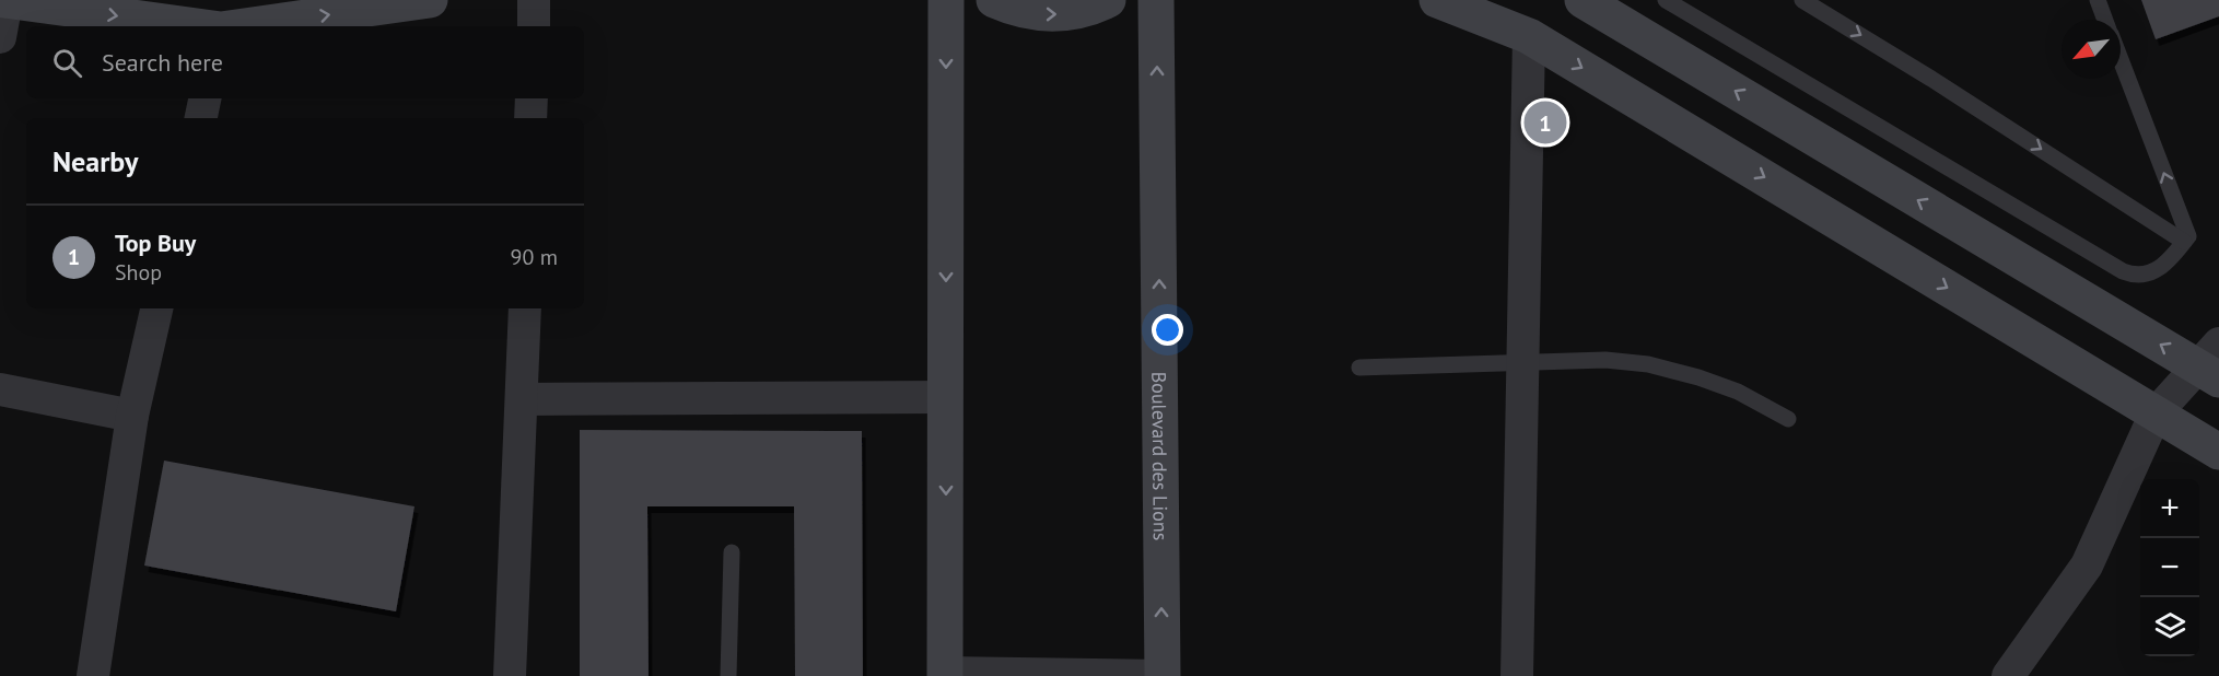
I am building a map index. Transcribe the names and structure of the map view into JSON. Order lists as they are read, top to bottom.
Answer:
{
  "streets": {
    "main road": ["Boulevard des Lions"]
  },
  "north": "bottom left",
  "page": {
    "search": "Search here",
    "pins": "1",
    "heading": "Nearby",
    "list": [
      {
        "mark": "1",
        "name": "Top Buy",
        "note": "Shop",
        "value": "90 m"
      }
    ],
    "map_buttons": ["+", "−"]
  }
}
